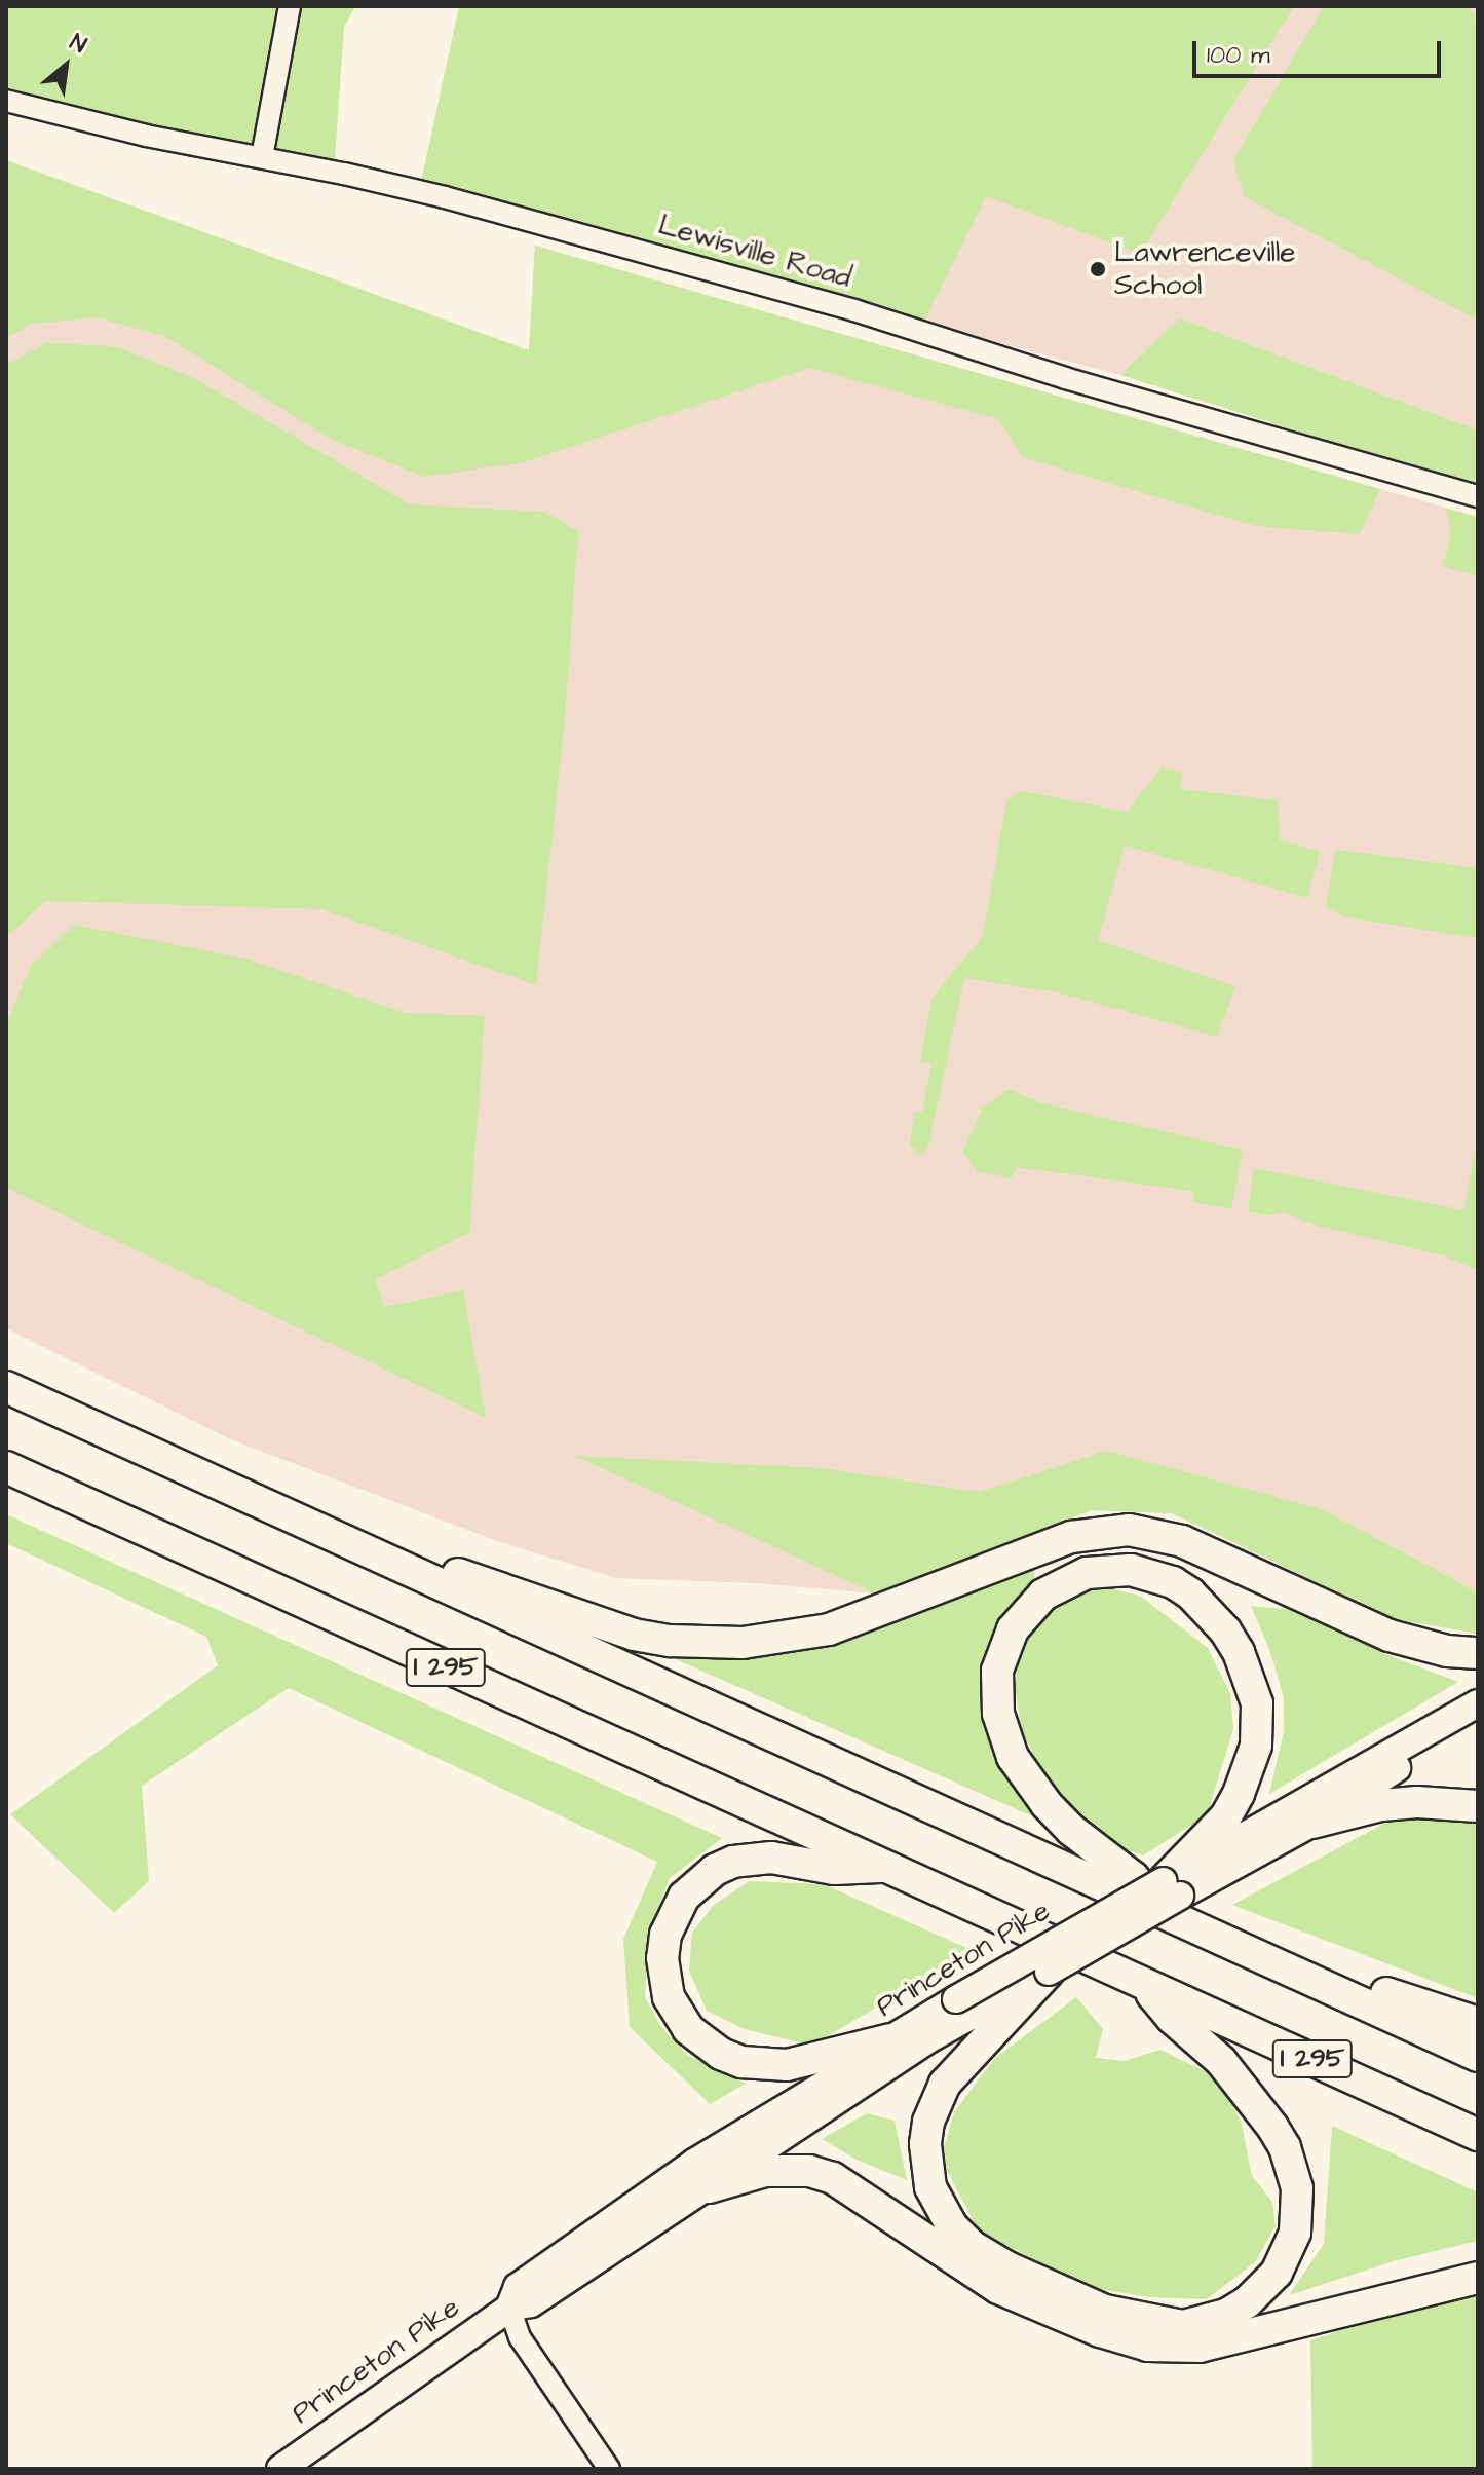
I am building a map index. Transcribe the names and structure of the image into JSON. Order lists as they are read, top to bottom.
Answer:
{
  "streets": {
    "highway": ["I 295"],
    "main road": ["Princeton Pike"],
    "street": ["Lewisville Road"]
  },
  "places": ["Lawrenceville School"],
  "scale_bar": "100 m",
  "north": "top right"
}
